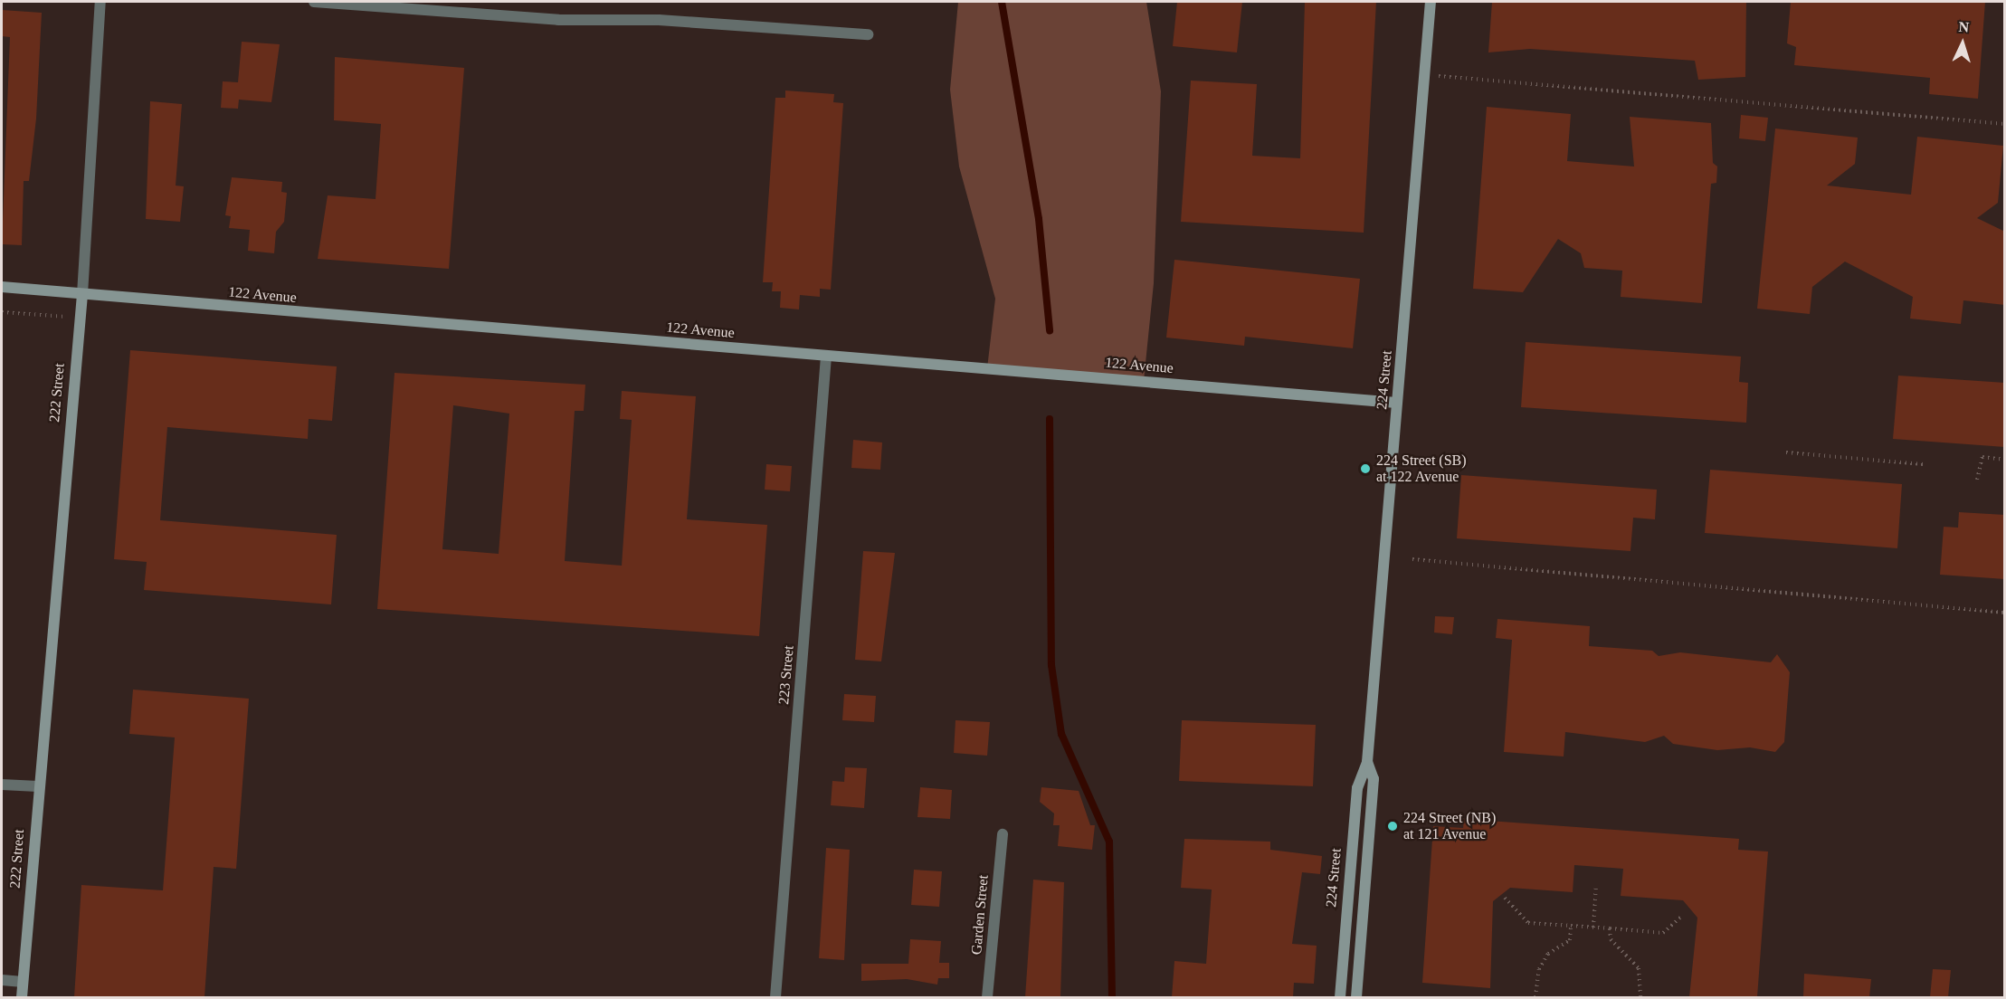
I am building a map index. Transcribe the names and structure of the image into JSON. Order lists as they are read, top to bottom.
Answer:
{
  "streets": {
    "street": [
      "122 Avenue",
      "224 Street",
      "222 Street",
      "223 Street",
      "Garden Street"
    ]
  },
  "crossings": [
    ["122 Avenue", "224 Street"],
    ["122 Avenue", "222 Street"],
    ["122 Avenue", "223 Street"]
  ],
  "places": ["224 Street (SB) at 122 Avenue", "224 Street (NB) at 121 Avenue"],
  "north": "top"
}
